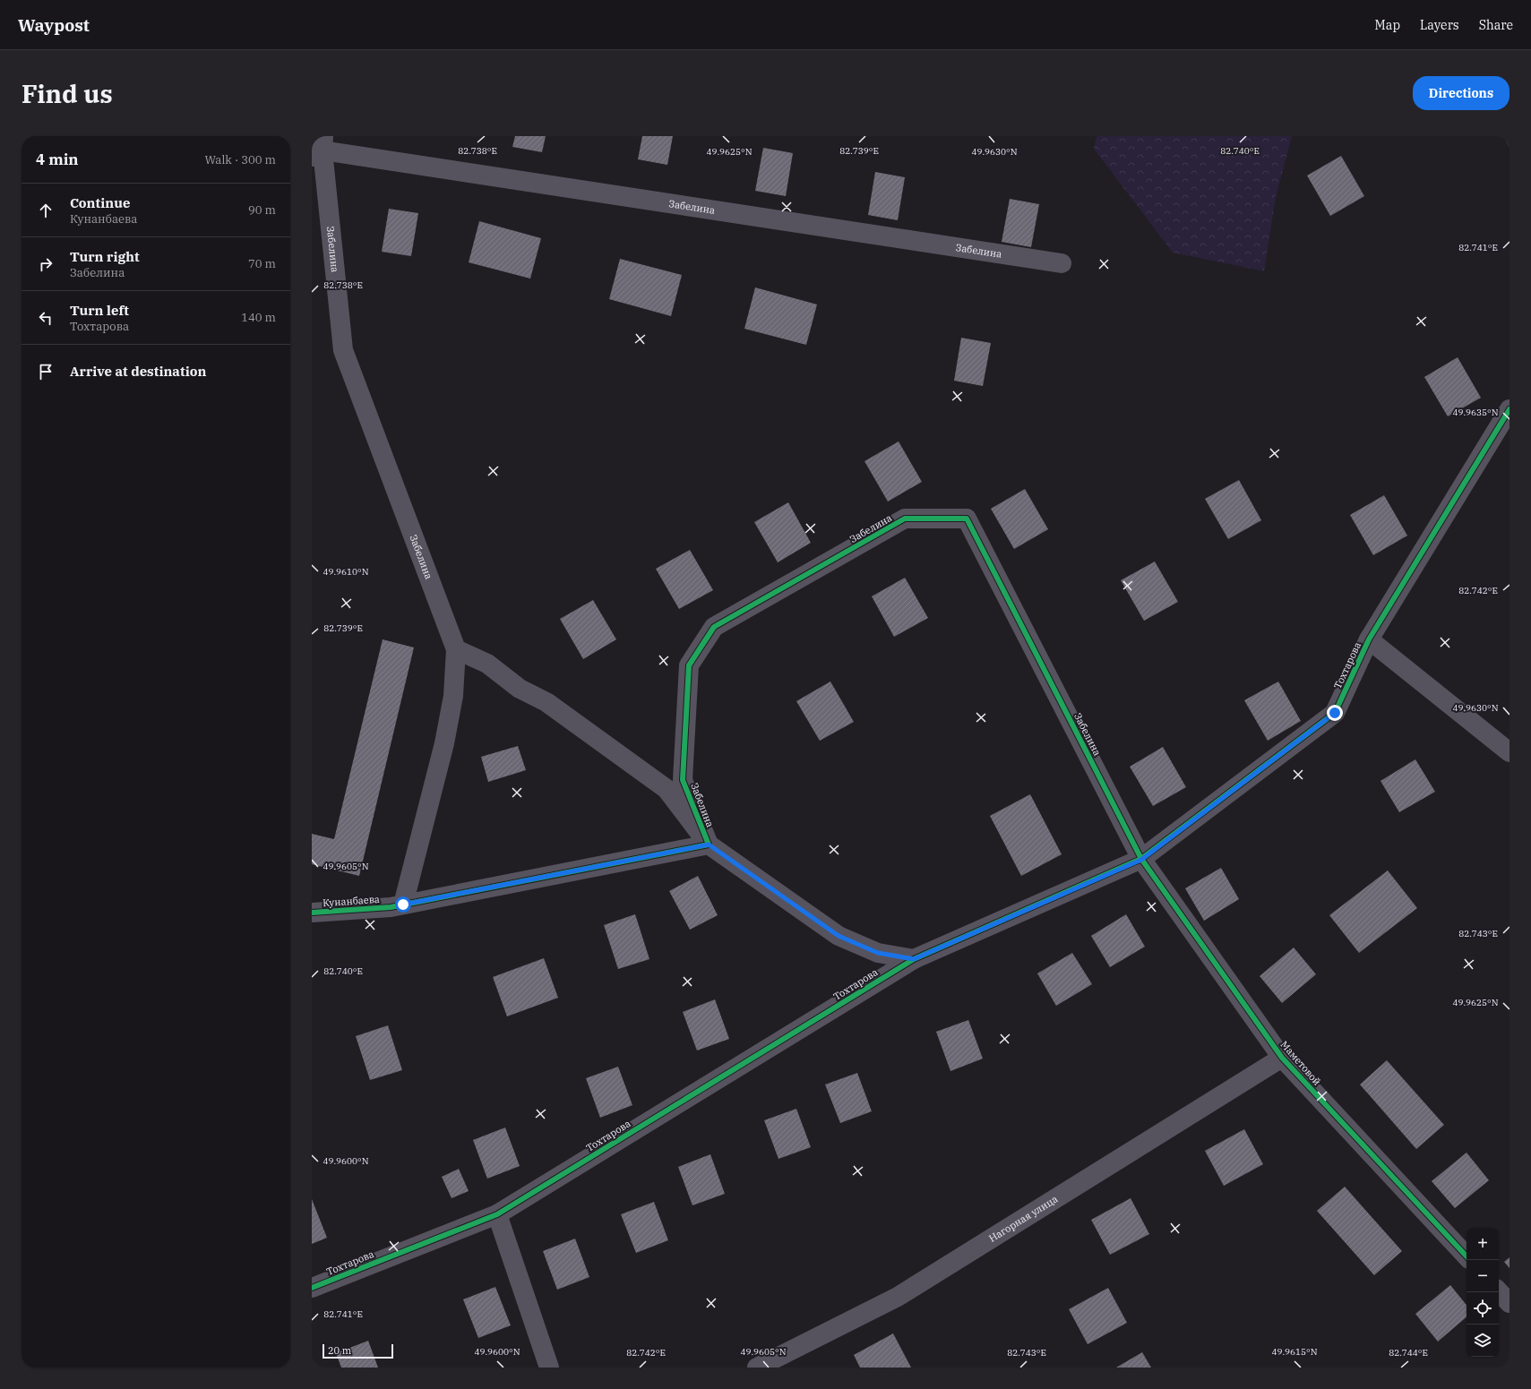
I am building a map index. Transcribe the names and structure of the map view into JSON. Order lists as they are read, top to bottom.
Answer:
{
  "streets": {
    "street": [
      "Забелина",
      "Тохтарова",
      "Кунанбаева",
      "Маметовой",
      "Нагорная улица"
    ]
  },
  "crossings": [
    ["Забелина", "Тохтарова"],
    ["Забелина", "Кунанбаева"],
    ["Забелина", "Маметовой"],
    ["Тохтарова", "Маметовой"],
    ["Маметовой", "Нагорная улица"]
  ],
  "scale_bar": "20 m",
  "page": {
    "header": "Waypost",
    "nav": ["Map", "Layers", "Share"],
    "buttons": "Directions",
    "title": "Find us",
    "heading": ["4 min", "Walk · 300 m"],
    "list": [
      ["Continue", "Кунанбаева", "90 m"],
      ["Turn right", "Забелина", "70 m"],
      ["Turn left", "Тохтарова", "140 m"],
      "Arrive at destination"
    ],
    "map_buttons": ["+", "−"],
    "scale": "20 m"
  },
  "coordinates": [
    "82.738°E",
    "82.739°E",
    "82.740°E",
    "49.9625°N",
    "49.9630°N",
    "82.741°E",
    "49.9635°N",
    "49.9610°N",
    "82.742°E",
    "49.9605°N",
    "82.743°E",
    "49.9600°N",
    "49.9615°N",
    "82.744°E"
  ]
}
